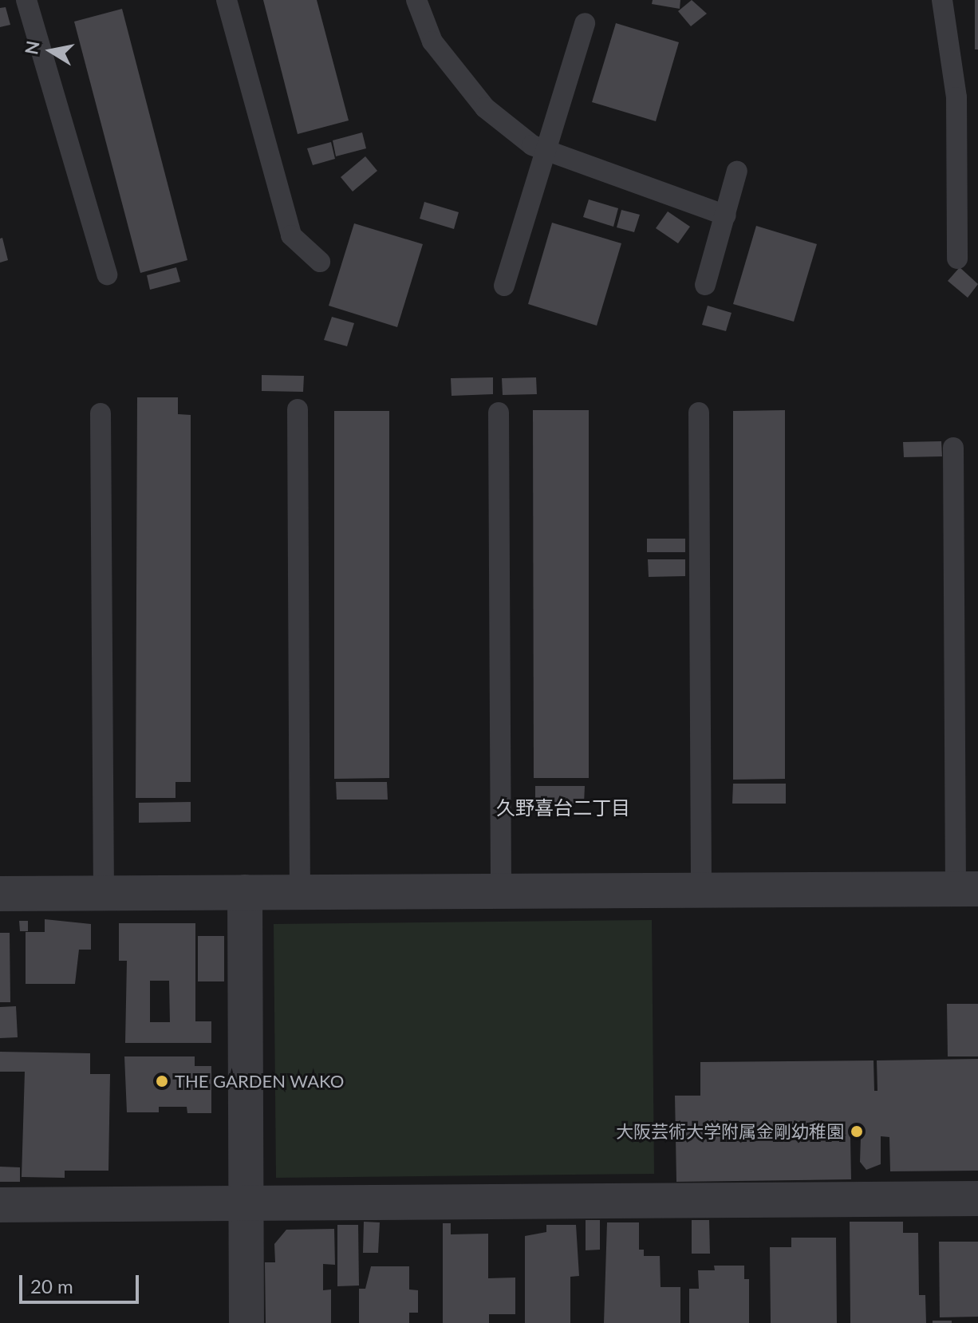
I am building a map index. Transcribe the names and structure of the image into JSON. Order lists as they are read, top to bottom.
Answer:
{
  "districts": ["久野喜台二丁目"],
  "places": ["THE GARDEN WAKO", "大阪芸術大学附属金剛幼稚園"],
  "scale_bar": "20 m",
  "north": "left"
}
